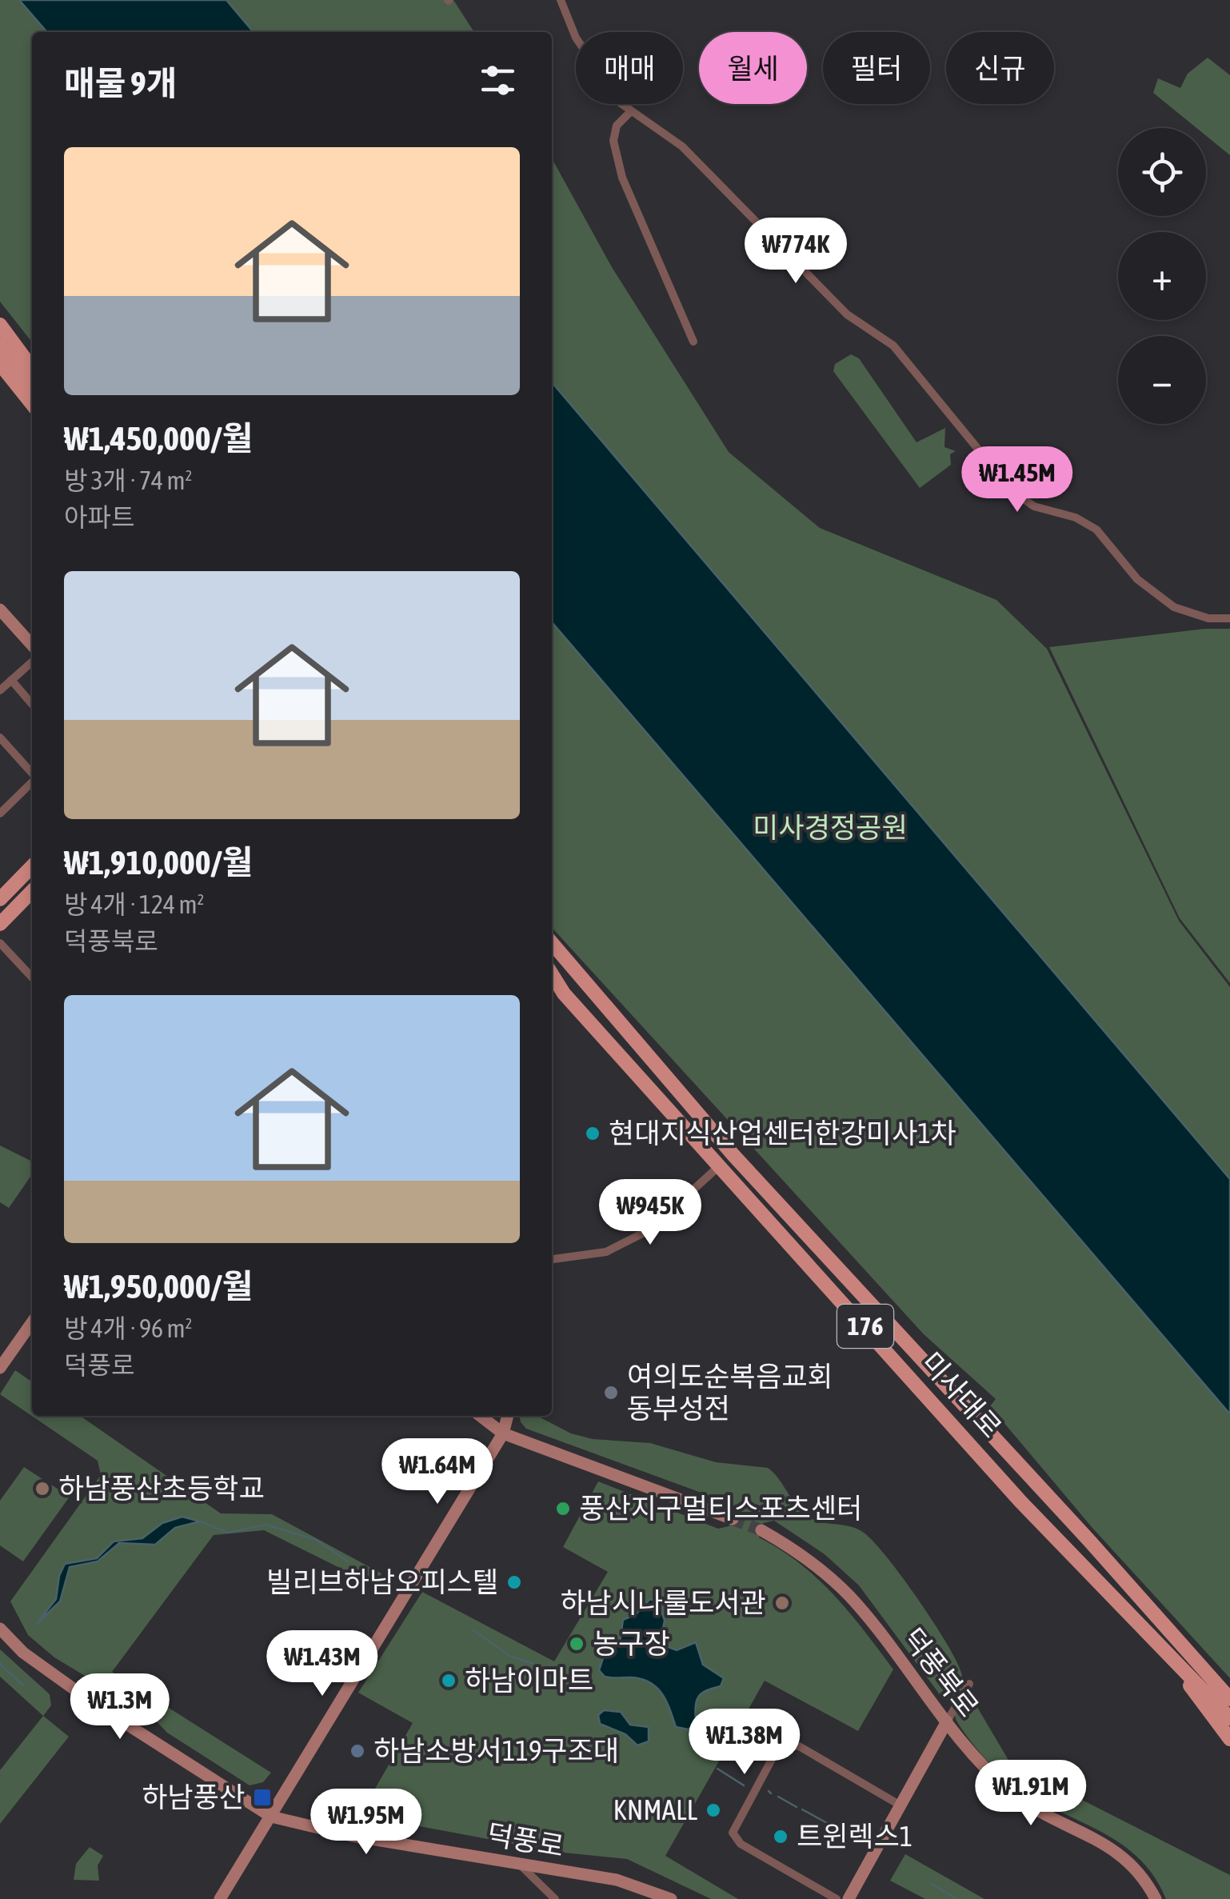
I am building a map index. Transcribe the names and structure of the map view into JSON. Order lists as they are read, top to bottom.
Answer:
{
  "streets": {
    "main road": ["176", "미사대로"],
    "street": ["덕풍북로", "덕풍로"]
  },
  "parks": ["미사경정공원"],
  "places": {
    "other": [
      "현대지식산업센터한강미사1차",
      "여의도순복음교회 동부성전",
      "하남풍산초등학교",
      "풍산지구멀티스포츠센터",
      "빌리브하남오피스텔",
      "하남시나룰도서관",
      "농구장",
      "하남이마트",
      "하남소방서119구조대",
      "KNMALL",
      "트윈렉스1"
    ],
    "transit": ["하남풍산"]
  },
  "page": {
    "chip": [
      "매매",
      "월세",
      "필터",
      "신규"
    ],
    "heading": "매물 9개",
    "map_buttons": ["+", "−"],
    "list": [
      {
        "name": "₩1,450,000/월",
        "note": "방 3개 · 74 m² · 아파트"
      },
      {
        "name": "₩1,910,000/월",
        "note": "방 4개 · 124 m² · 덕풍북로"
      },
      {
        "name": "₩1,950,000/월",
        "note": "방 4개 · 96 m² · 덕풍로"
      }
    ],
    "price": [
      "₩774K",
      "₩1.45M",
      "₩945K",
      "₩1.64M",
      "₩1.43M",
      "₩1.3M",
      "₩1.38M",
      "₩1.91M",
      "₩1.95M"
    ]
  }
}
